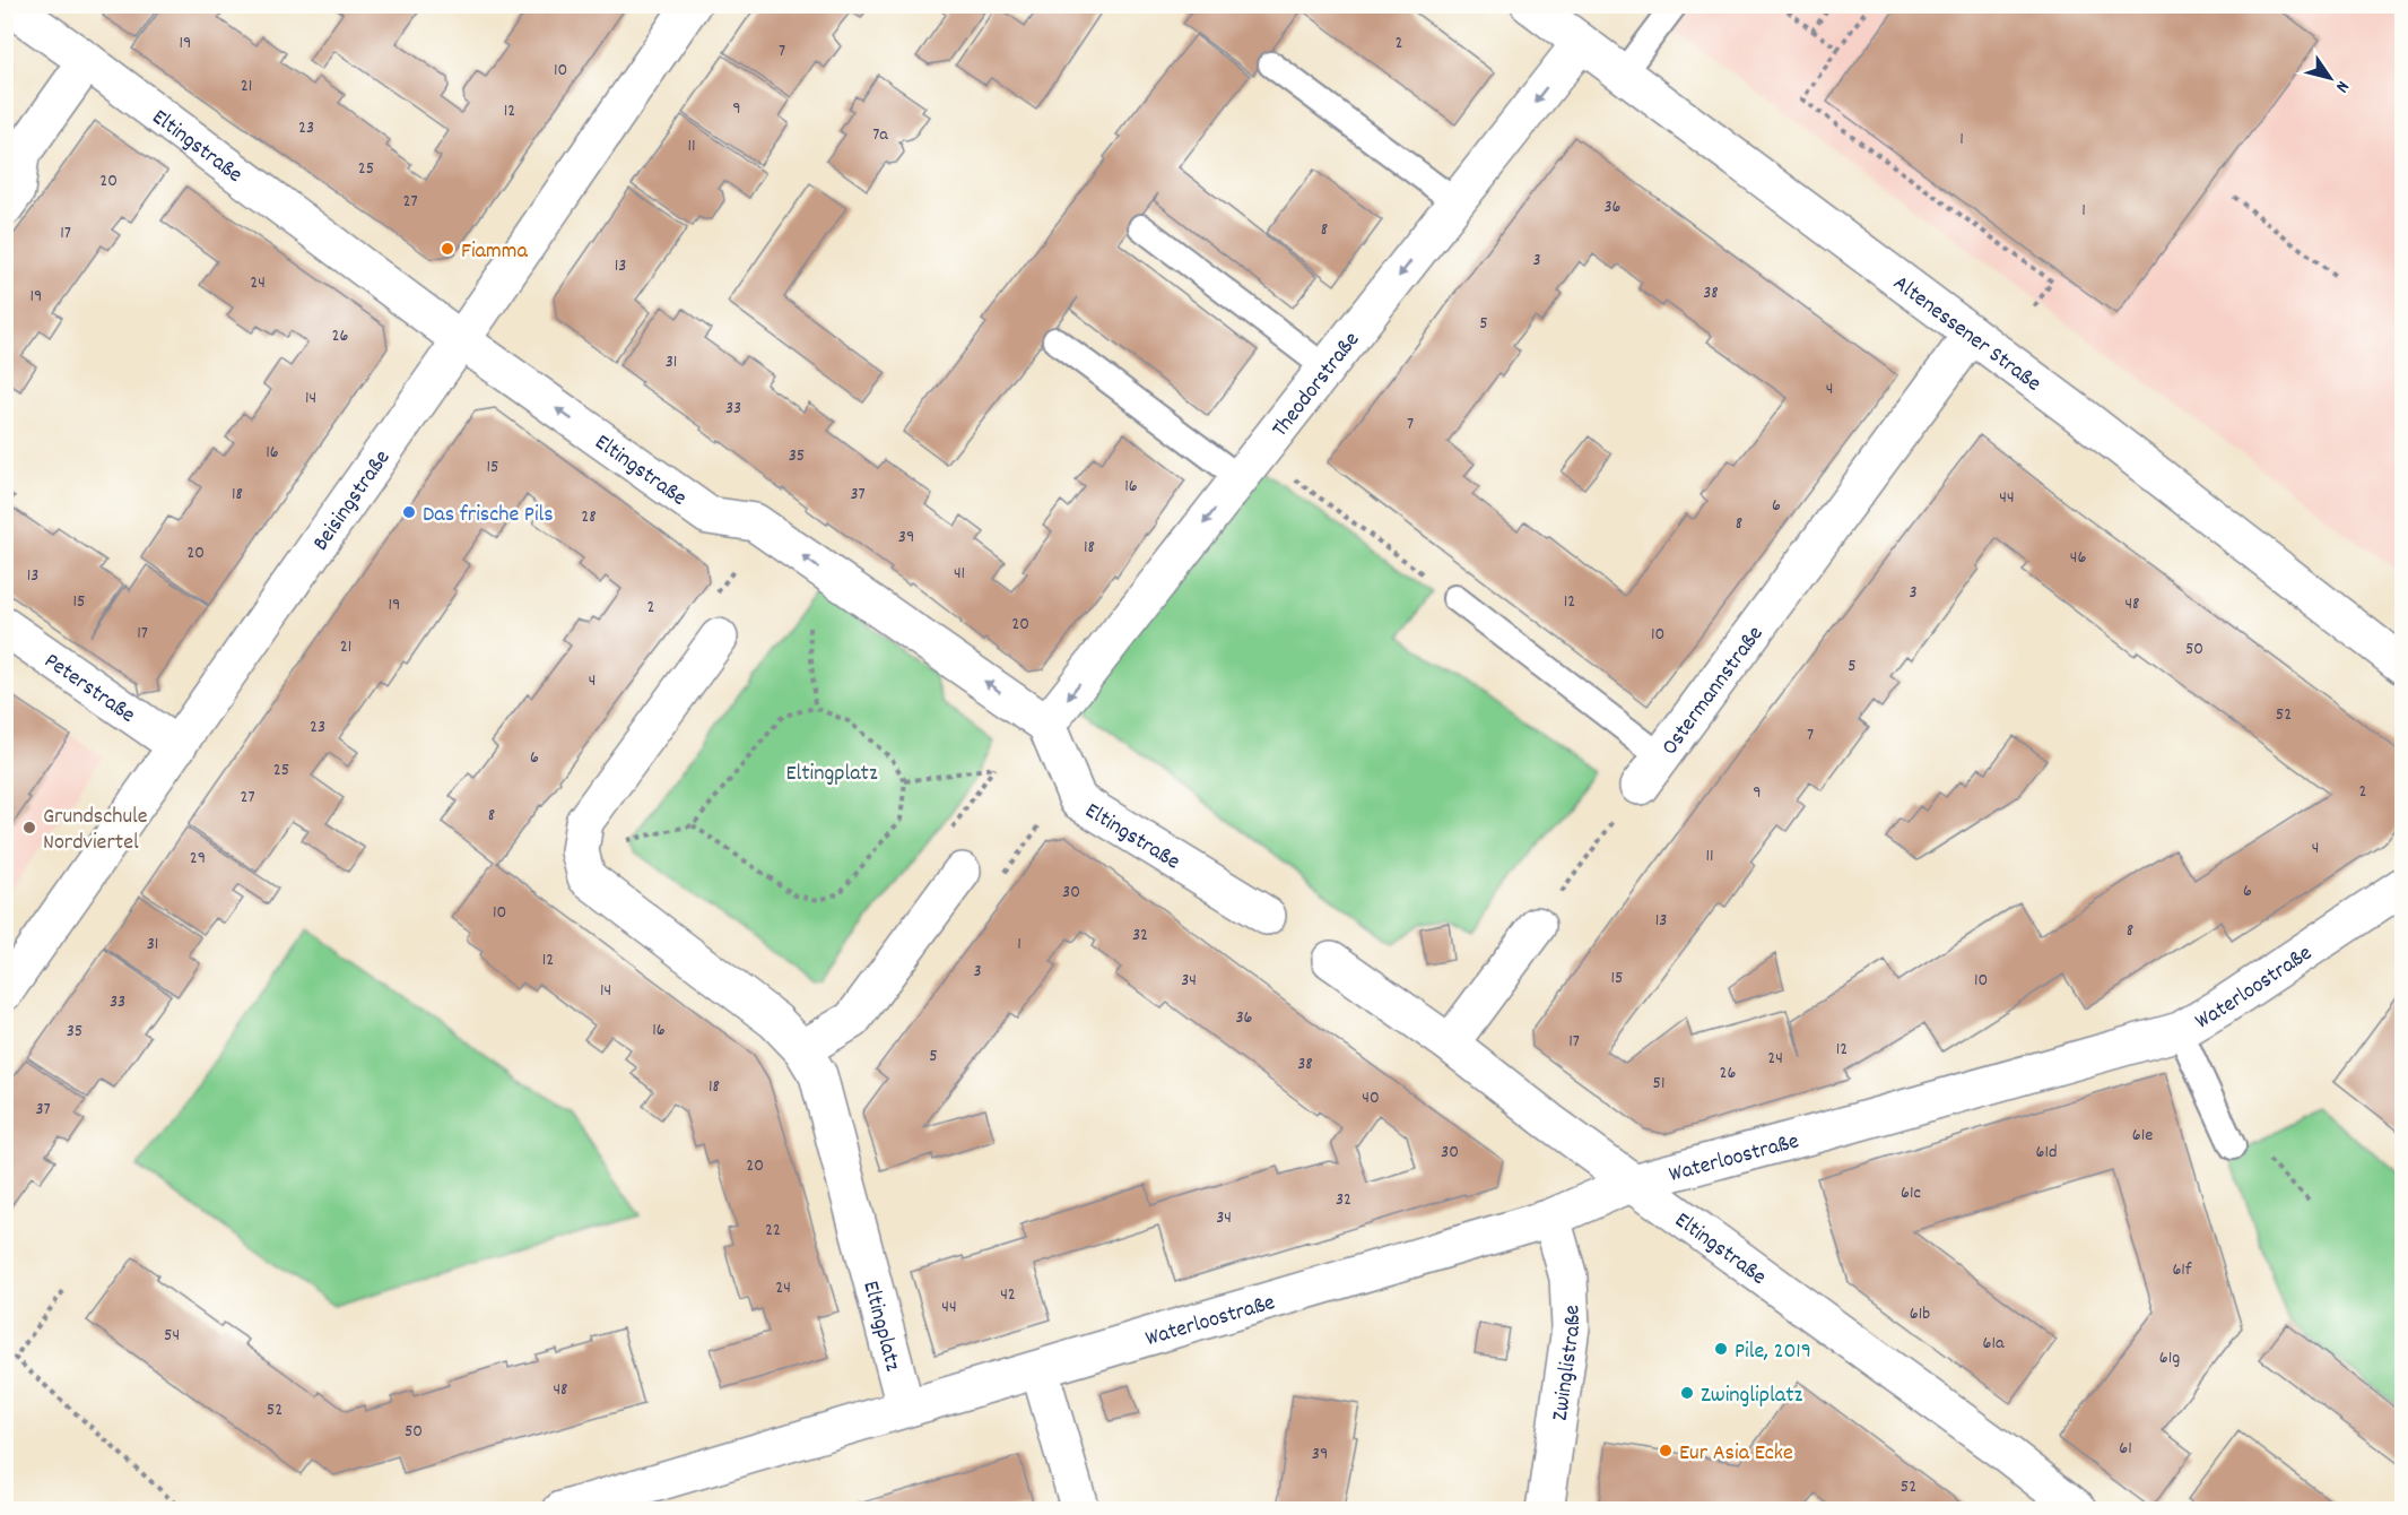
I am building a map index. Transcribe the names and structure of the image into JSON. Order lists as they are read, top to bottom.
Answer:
{
  "streets": {
    "street": [
      "Eltingstraße",
      "Altenessener Straße",
      "Theodorstraße",
      "Beisingstraße",
      "Peterstraße",
      "Ostermannstraße",
      "Waterloostraße",
      "Eltingplatz",
      "Zwinglistraße"
    ]
  },
  "crossings": [
    ["Eltingstraße", "Theodorstraße"],
    ["Eltingstraße", "Beisingstraße"],
    ["Eltingstraße", "Waterloostraße"],
    ["Altenessener Straße", "Theodorstraße"],
    ["Altenessener Straße", "Ostermannstraße"],
    ["Beisingstraße", "Peterstraße"],
    ["Waterloostraße", "Eltingplatz"],
    ["Waterloostraße", "Zwinglistraße"]
  ],
  "one_way": ["Theodorstraße"],
  "parks": ["Eltingplatz"],
  "places": [
    "Fiamma",
    "Das frische Pils",
    "Grundschule Nordviertel",
    "Pile, 2019",
    "Zwingliplatz",
    "Eur Asia Ecke"
  ],
  "house_numbers": [
    "19",
    "2",
    "7",
    "10",
    "21",
    "9",
    "12",
    "23",
    "7a",
    "1",
    "11",
    "25",
    "20",
    "27",
    "36",
    "1",
    "8",
    "17",
    "3",
    "13",
    "24",
    "38",
    "19",
    "5",
    "26",
    "31",
    "4",
    "14",
    "33",
    "7",
    "16",
    "35",
    "15",
    "16",
    "18",
    "37",
    "44",
    "6",
    "28",
    "8",
    "39",
    "18",
    "20",
    "46",
    "41",
    "13",
    "3",
    "15",
    "12",
    "48",
    "19",
    "2",
    "20",
    "17",
    "10",
    "21",
    "50",
    "5",
    "4",
    "52",
    "23",
    "7",
    "6",
    "25",
    "2",
    "9",
    "27",
    "8",
    "4",
    "11",
    "29",
    "6",
    "30",
    "10",
    "13",
    "8",
    "32",
    "31",
    "1",
    "12",
    "3",
    "15",
    "34",
    "10",
    "14",
    "33",
    "36",
    "16",
    "35",
    "17",
    "12",
    "5",
    "24",
    "38",
    "26",
    "51",
    "18",
    "40",
    "37",
    "61e",
    "30",
    "61d",
    "20",
    "61c",
    "32",
    "34",
    "22",
    "61f",
    "24",
    "42",
    "44",
    "61b",
    "54",
    "61a",
    "61g",
    "48",
    "52",
    "50",
    "61",
    "39",
    "52"
  ],
  "north": "bottom right"
}
